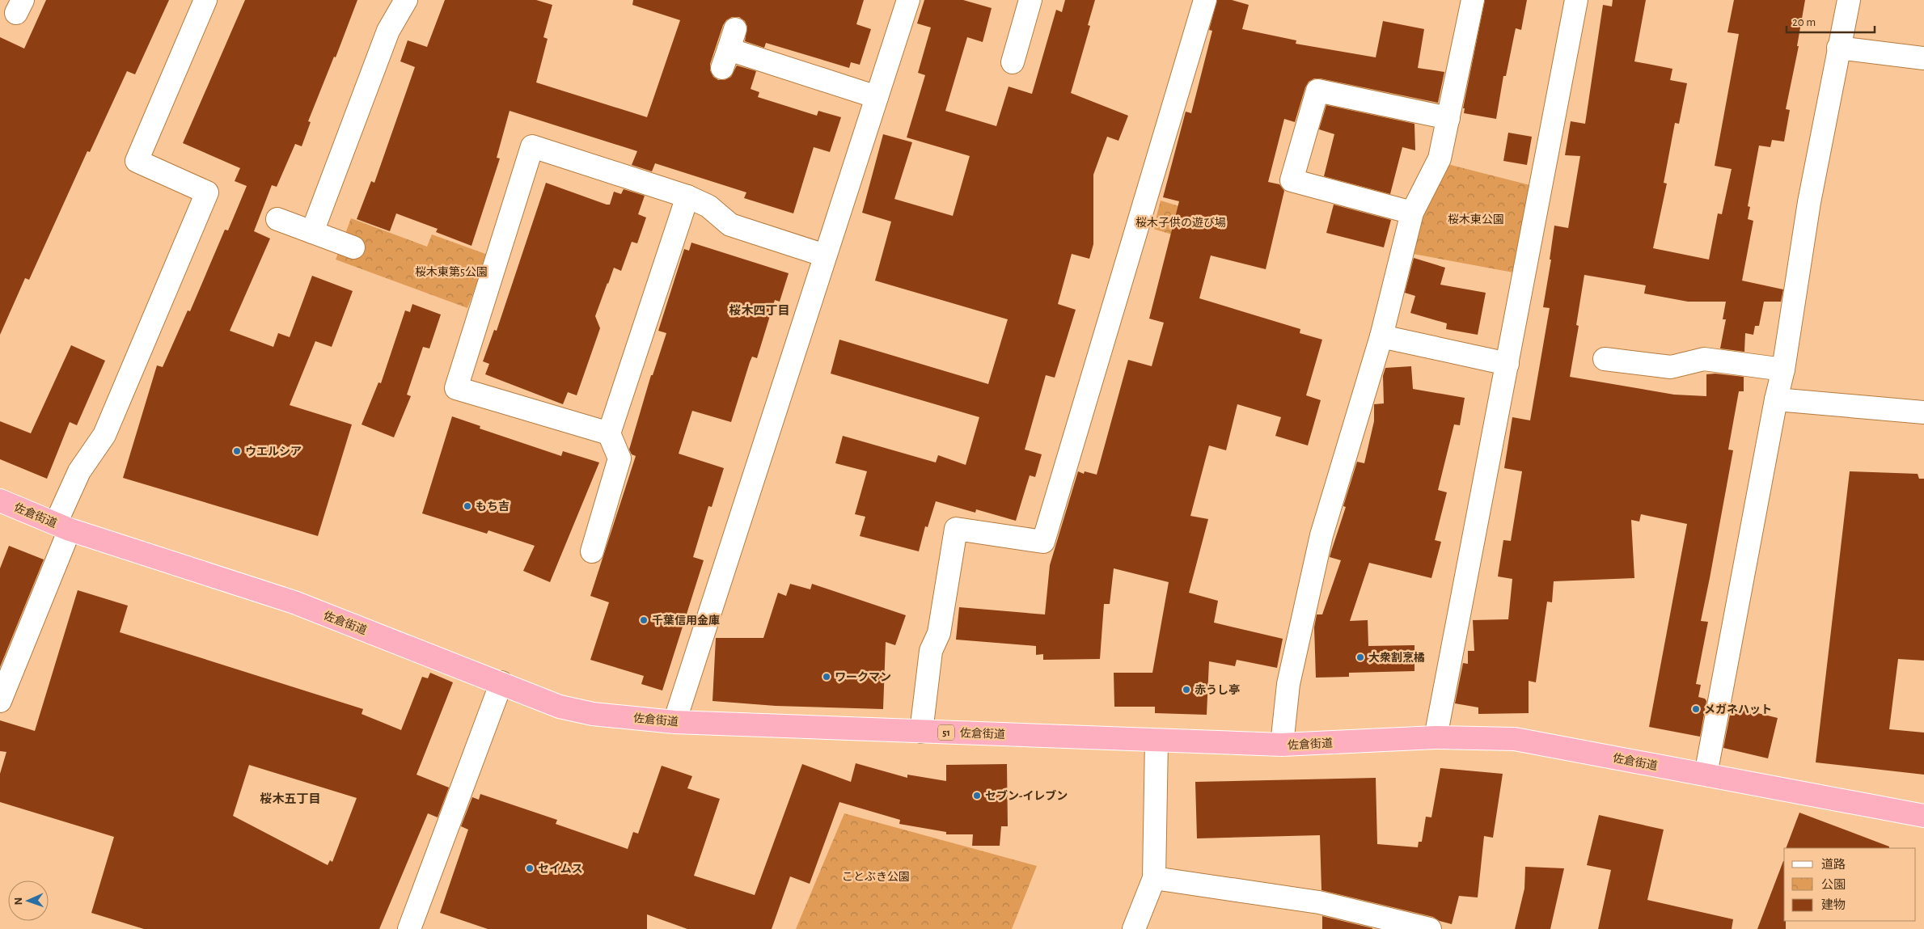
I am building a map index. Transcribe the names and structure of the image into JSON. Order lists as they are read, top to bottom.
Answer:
{
  "streets": {
    "highway": ["佐倉街道", "51"]
  },
  "districts": ["桜木四丁目", "桜木五丁目"],
  "parks": [
    "桜木東公園",
    "桜木子供の遊び場",
    "桜木東第5公園",
    "ことぶき公園"
  ],
  "places": [
    "ウエルシア",
    "もち吉",
    "千葉信用金庫",
    "大衆割烹橘",
    "ワークマン",
    "赤うし亭",
    "メガネハット",
    "セブン-イレブン",
    "セイムス"
  ],
  "legend": ["道路", "公園", "建物"],
  "scale_bar": "20 m",
  "north": "left"
}
